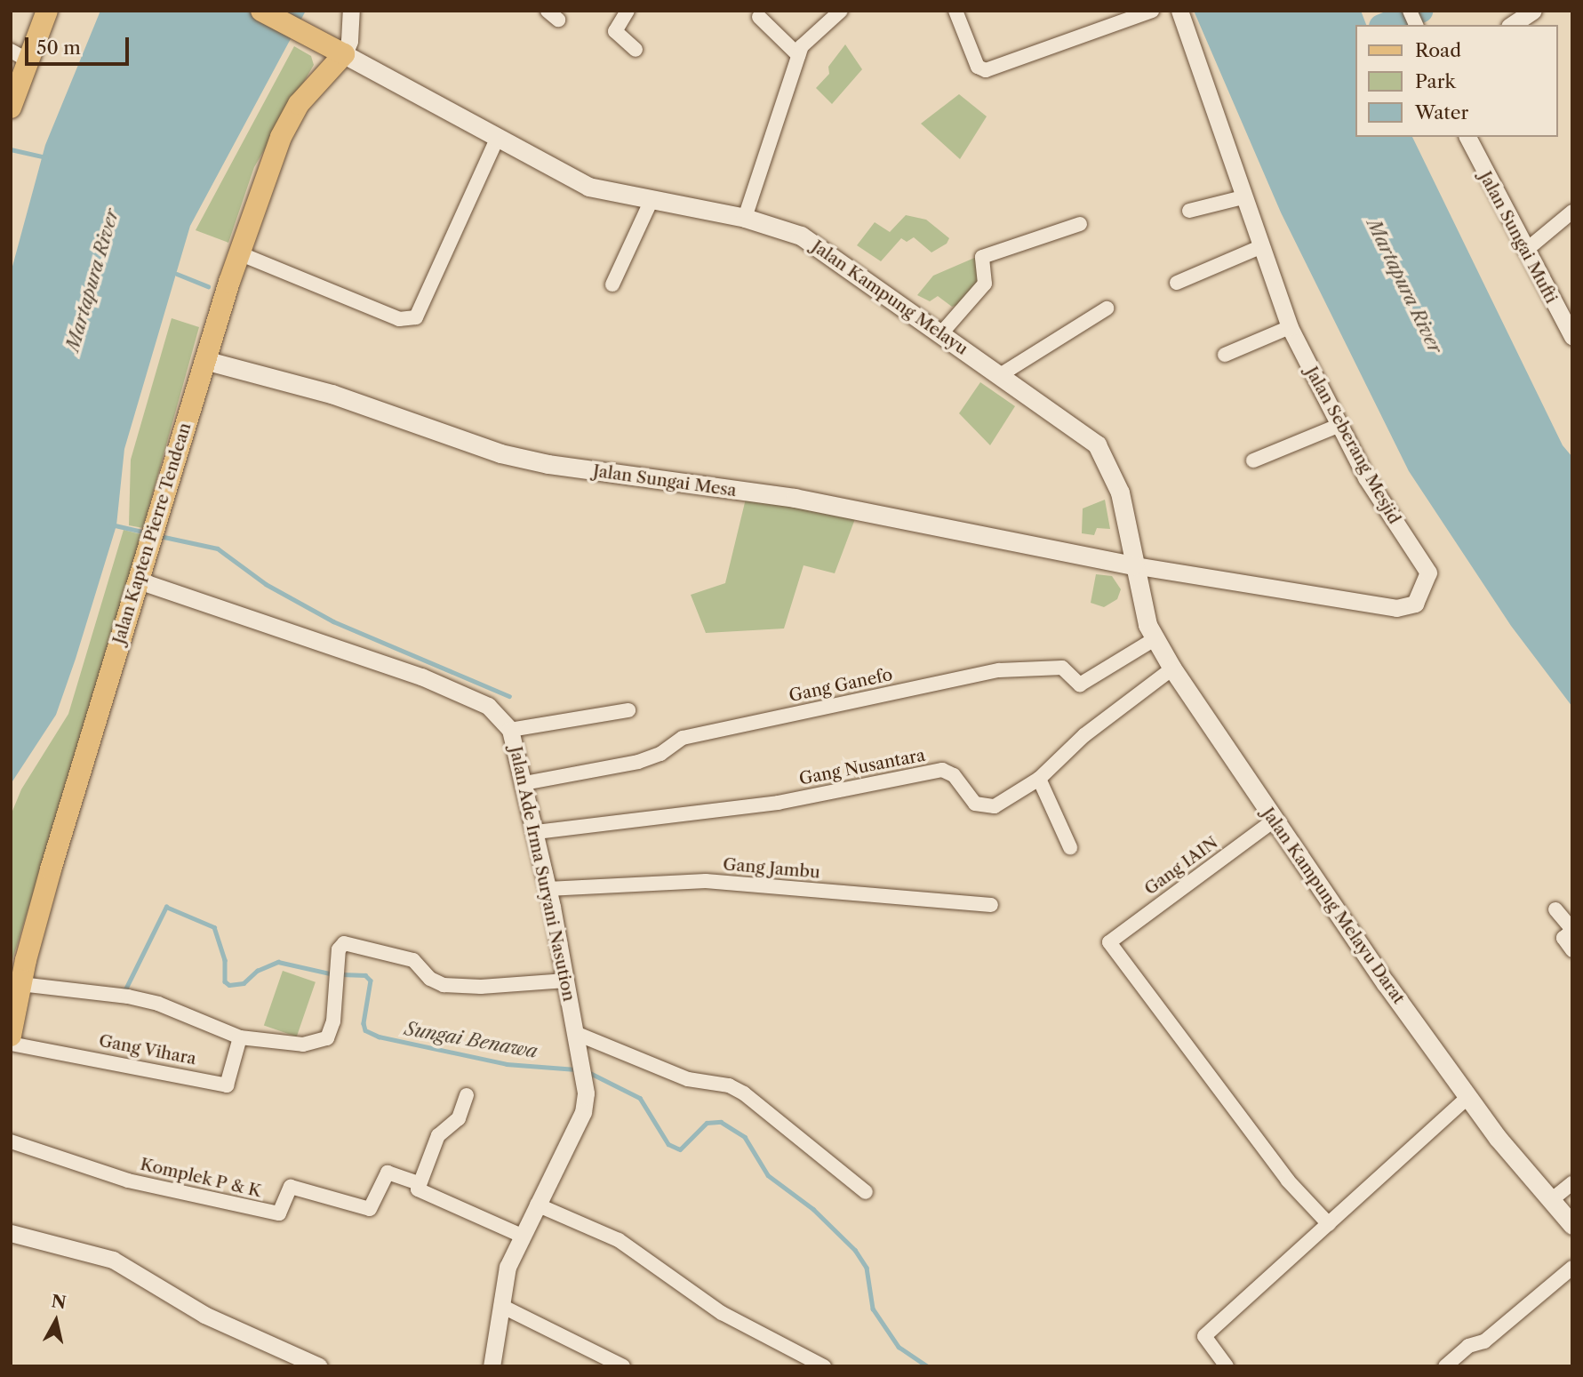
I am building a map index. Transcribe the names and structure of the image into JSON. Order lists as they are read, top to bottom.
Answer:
{
  "streets": {
    "main road": [
      "Jalan Kampung Melayu",
      "Jalan Sungai Mesa",
      "Jalan Kapten Pierre Tendean",
      "Jalan Kampung Melayu Darat"
    ],
    "street": [
      "Jalan Sungai Mufti",
      "Jalan Seberang Mesjid",
      "Gang Ganefo",
      "Gang Nusantara",
      "Gang IAIN",
      "Gang Jambu",
      "Jalan Ade Irma Suryani Nasution",
      "Gang Vihara",
      "Komplek P & K"
    ]
  },
  "crossings": [
    ["Jalan Kampung Melayu", "Jalan Seberang Mesjid"],
    ["Jalan Kampung Melayu", "Jalan Sungai Mesa"],
    ["Jalan Kampung Melayu", "Jalan Kapten Pierre Tendean"],
    ["Jalan Kampung Melayu", "Jalan Kampung Melayu Darat"],
    ["Jalan Seberang Mesjid", "Jalan Sungai Mesa"],
    ["Jalan Seberang Mesjid", "Jalan Kampung Melayu Darat"],
    ["Jalan Sungai Mesa", "Jalan Kapten Pierre Tendean"],
    ["Jalan Sungai Mesa", "Jalan Kampung Melayu Darat"],
    ["Jalan Kapten Pierre Tendean", "Jalan Ade Irma Suryani Nasution"],
    ["Gang Ganefo", "Jalan Ade Irma Suryani Nasution"],
    ["Gang Ganefo", "Jalan Kampung Melayu Darat"],
    ["Gang Nusantara", "Jalan Ade Irma Suryani Nasution"],
    ["Gang Nusantara", "Jalan Kampung Melayu Darat"],
    ["Gang IAIN", "Jalan Kampung Melayu Darat"],
    ["Gang Jambu", "Jalan Ade Irma Suryani Nasution"]
  ],
  "water": ["Martapura River", "Sungai Benawa"],
  "legend": ["Road", "Park", "Water"],
  "scale_bar": "50 m",
  "north": "top"
}
